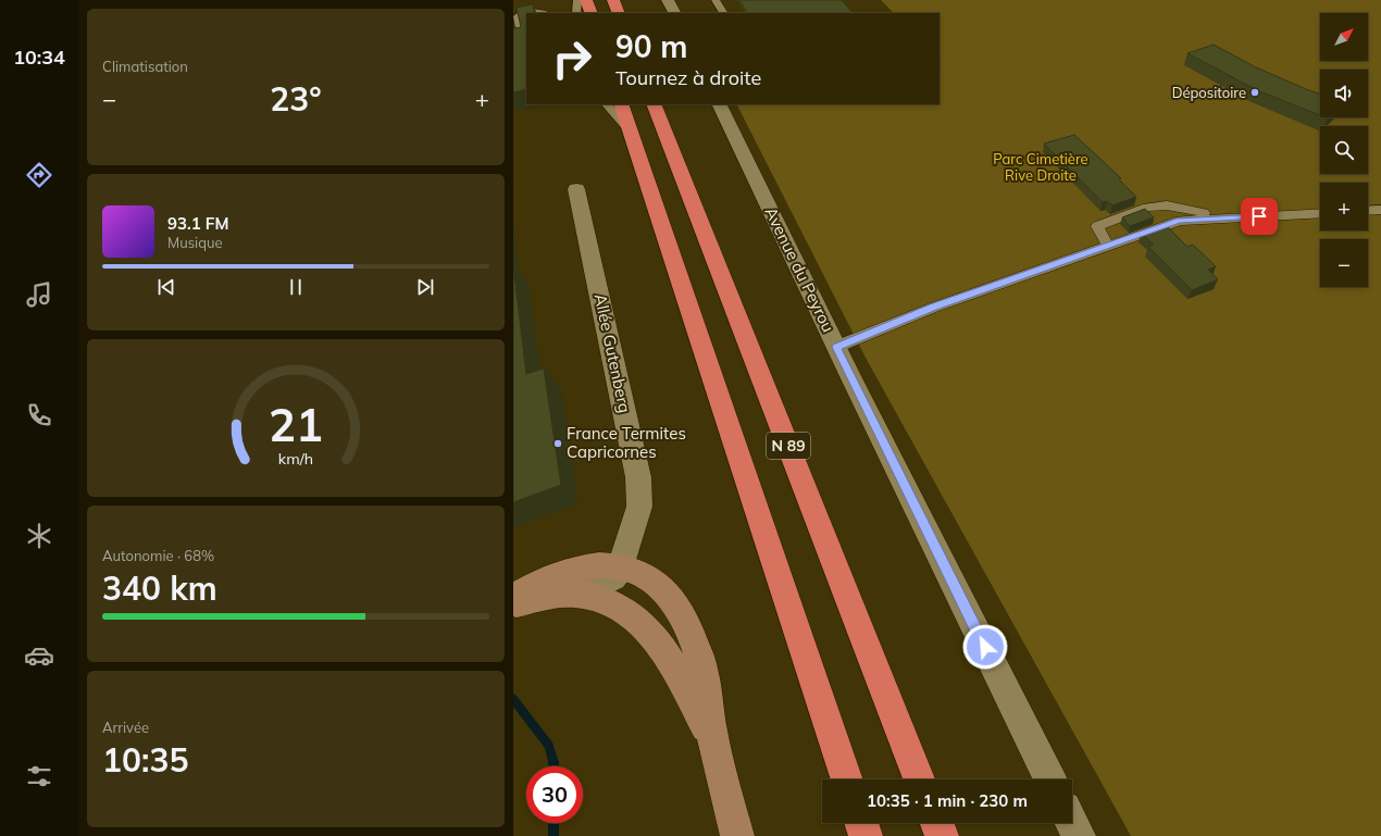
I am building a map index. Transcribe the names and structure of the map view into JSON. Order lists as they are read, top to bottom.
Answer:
{
  "streets": {
    "highway": ["N 89"],
    "street": ["Avenue du Peyrou", "Allée Gutenberg"]
  },
  "parks": ["Parc Cimetière Rive Droite"],
  "places": ["Dépositoire", "France Termites Capricornes"],
  "north": "top right",
  "page": {
    "tabs": "10:34",
    "tile": [
      "Climatisation",
      ["Autonomie · 68%", "340 km"],
      ["Arrivée", "10:35"]
    ],
    "map_buttons": ["+", "−"],
    "turn": ["90 m", "Tournez à droite"],
    "heat": ["−", "23°", "+"],
    "song": ["93.1 FM", "Musique"],
    "limit": "30",
    "trip": "10:35 · 1 min · 230 m",
    "gauge": ["21", "km/h"]
  }
}
